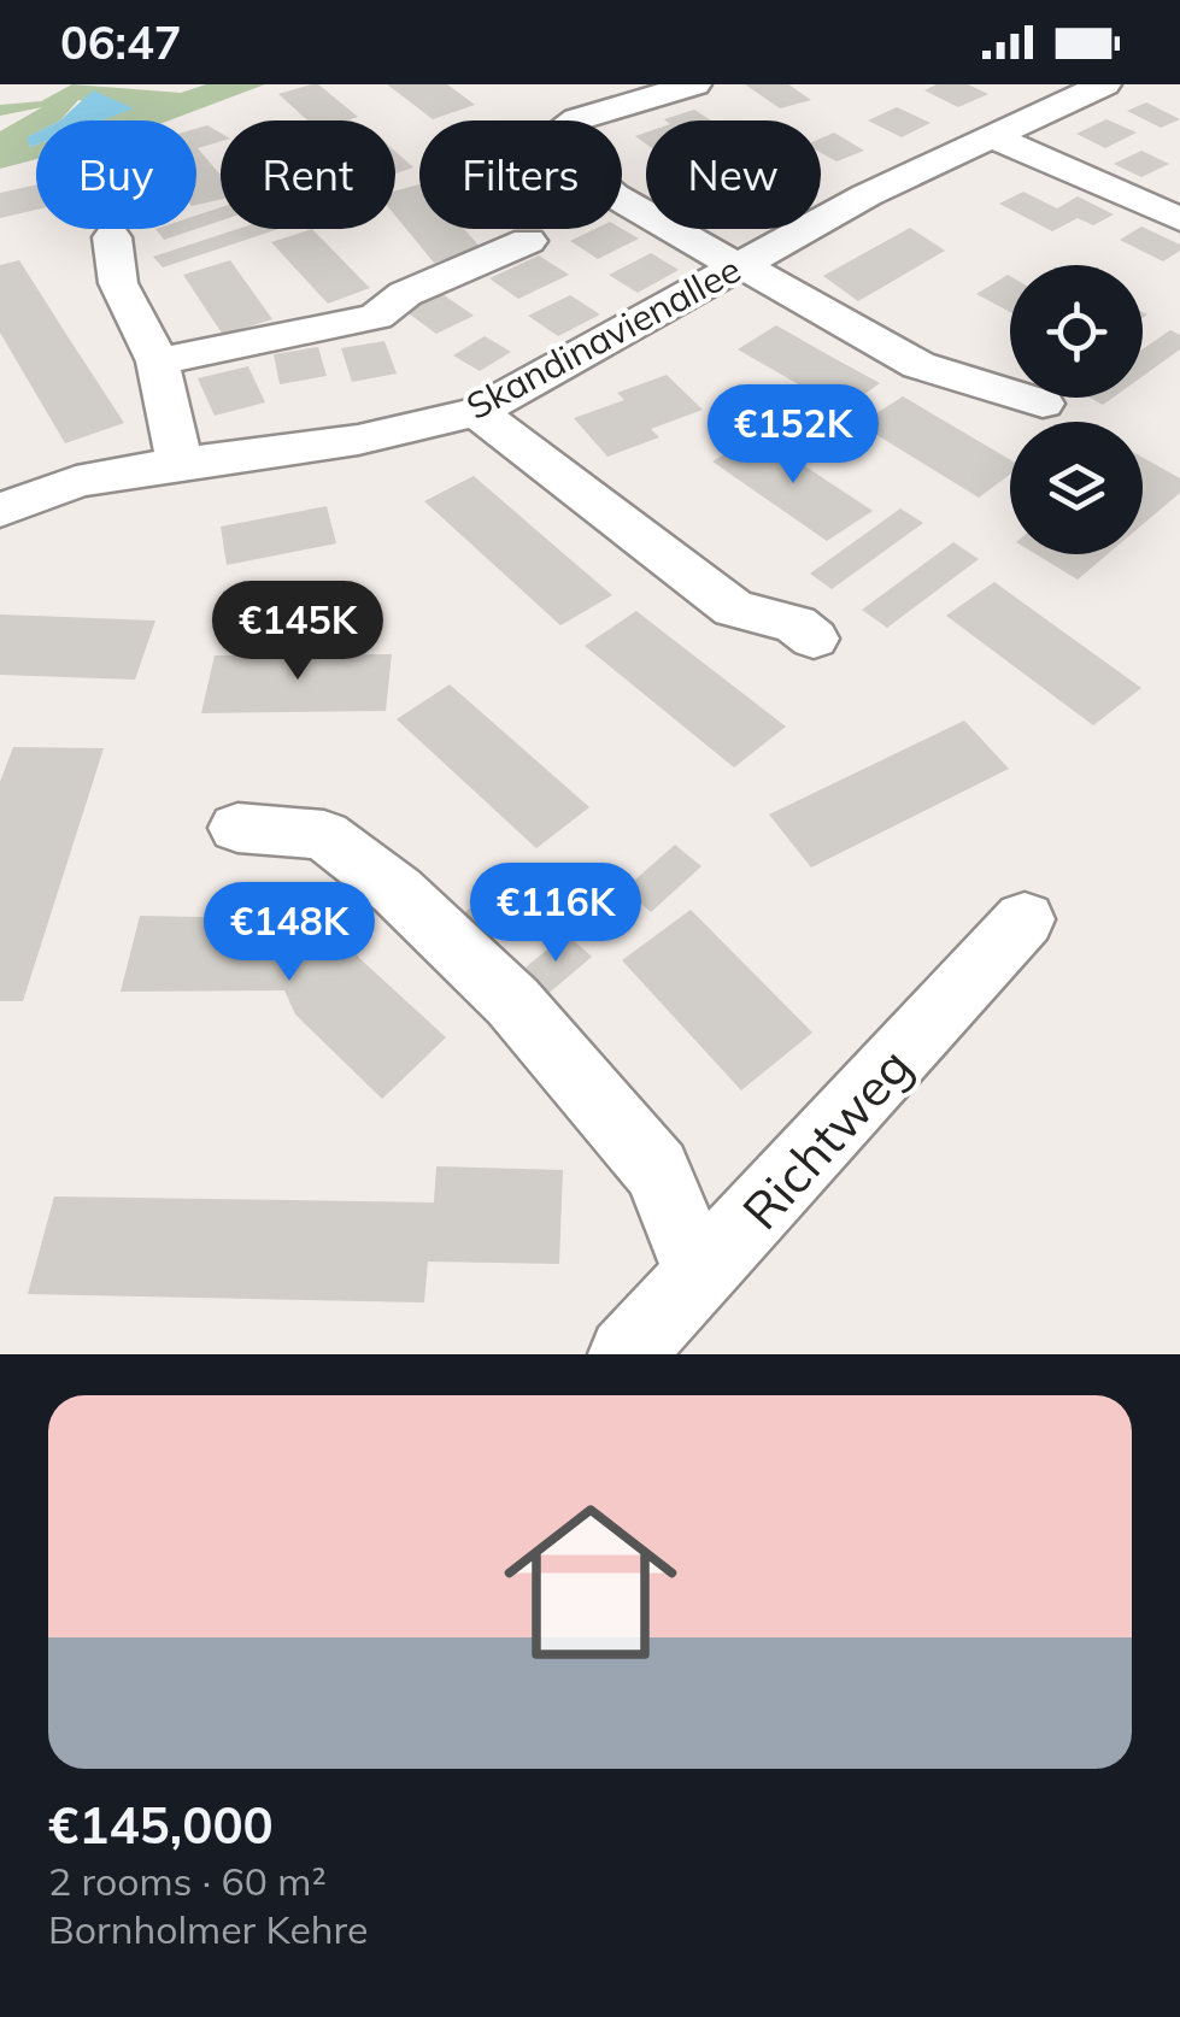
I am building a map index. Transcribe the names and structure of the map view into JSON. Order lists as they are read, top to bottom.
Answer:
{
  "streets": {
    "street": ["Skandinavienallee", "Richtweg"]
  },
  "page": {
    "status": "06:47",
    "chip": [
      "Buy",
      "Rent",
      "Filters",
      "New"
    ],
    "price": [
      "€152K",
      "€145K",
      "€116K",
      "€148K"
    ],
    "list": [
      {
        "name": "€145,000",
        "note": "2 rooms · 60 m² · Bornholmer Kehre"
      }
    ]
  }
}
